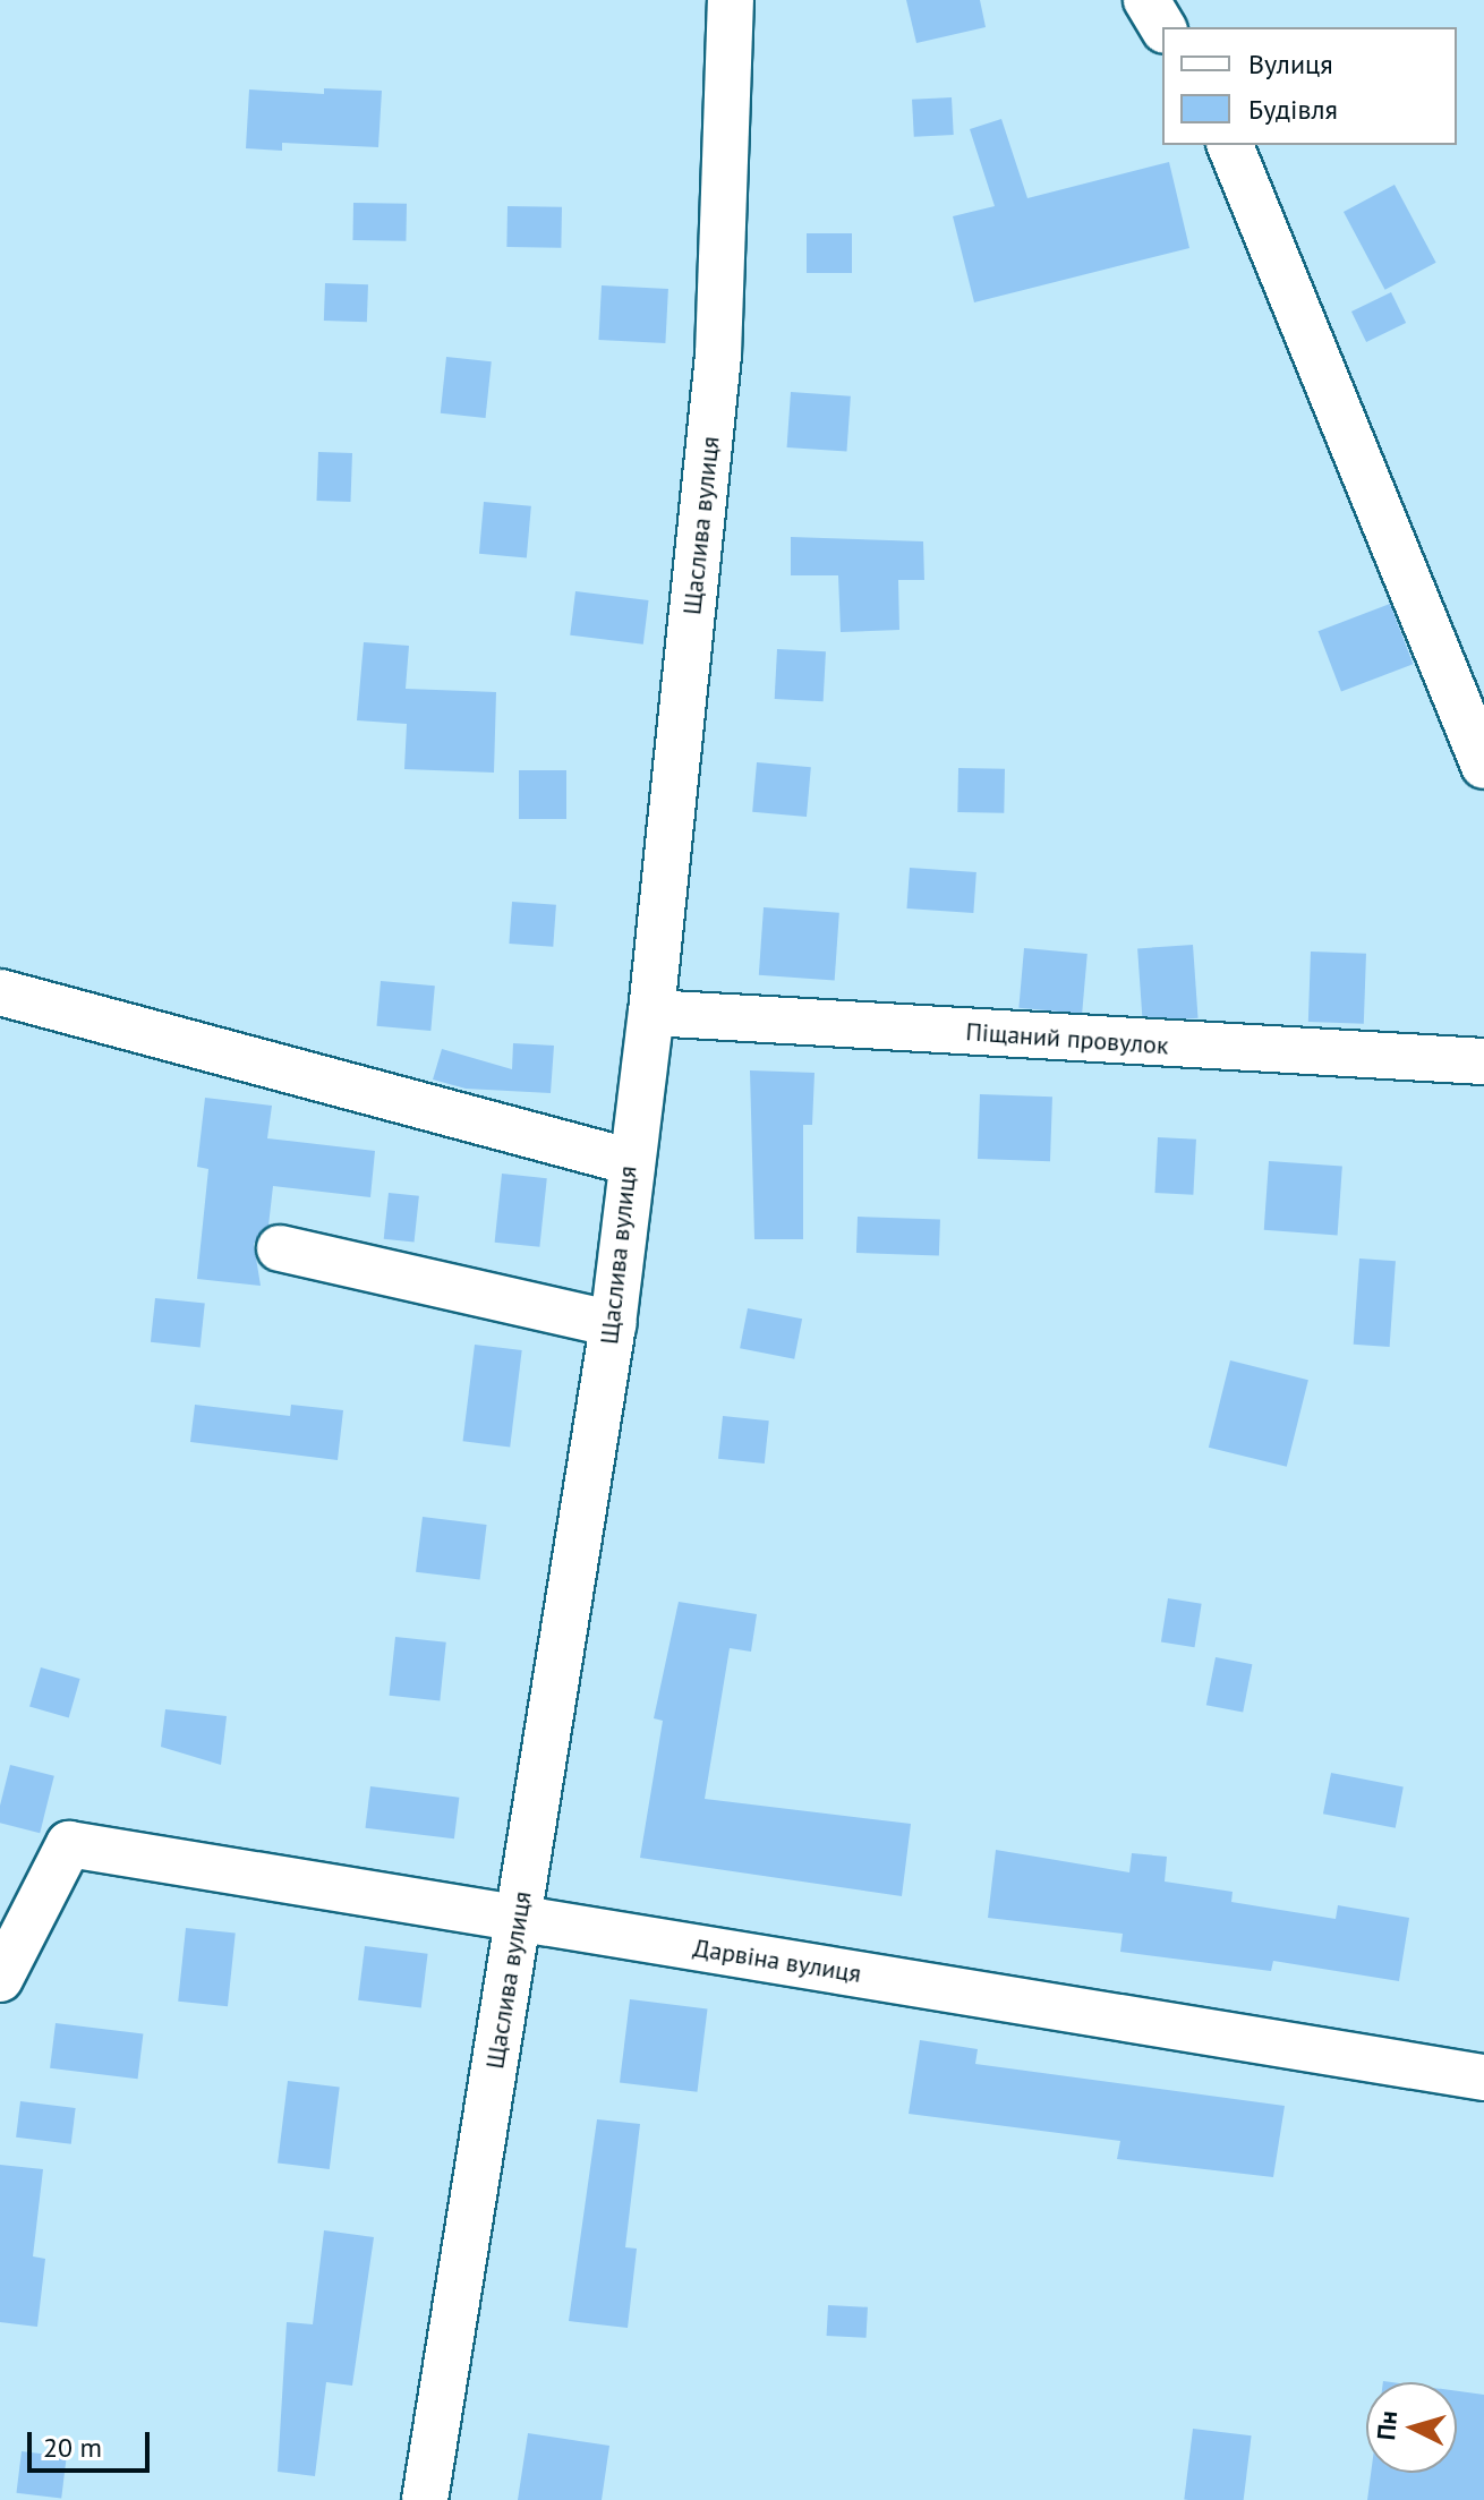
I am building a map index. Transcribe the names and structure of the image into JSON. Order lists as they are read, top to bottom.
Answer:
{
  "streets": {
    "street": ["Щаслива вулиця", "Піщаний провулок", "Дарвіна вулиця"]
  },
  "crossings": [
    ["Щаслива вулиця", "Піщаний провулок"],
    ["Щаслива вулиця", "Дарвіна вулиця"]
  ],
  "legend": ["Вулиця", "Будівля"],
  "scale_bar": "20 m",
  "north": "left"
}
